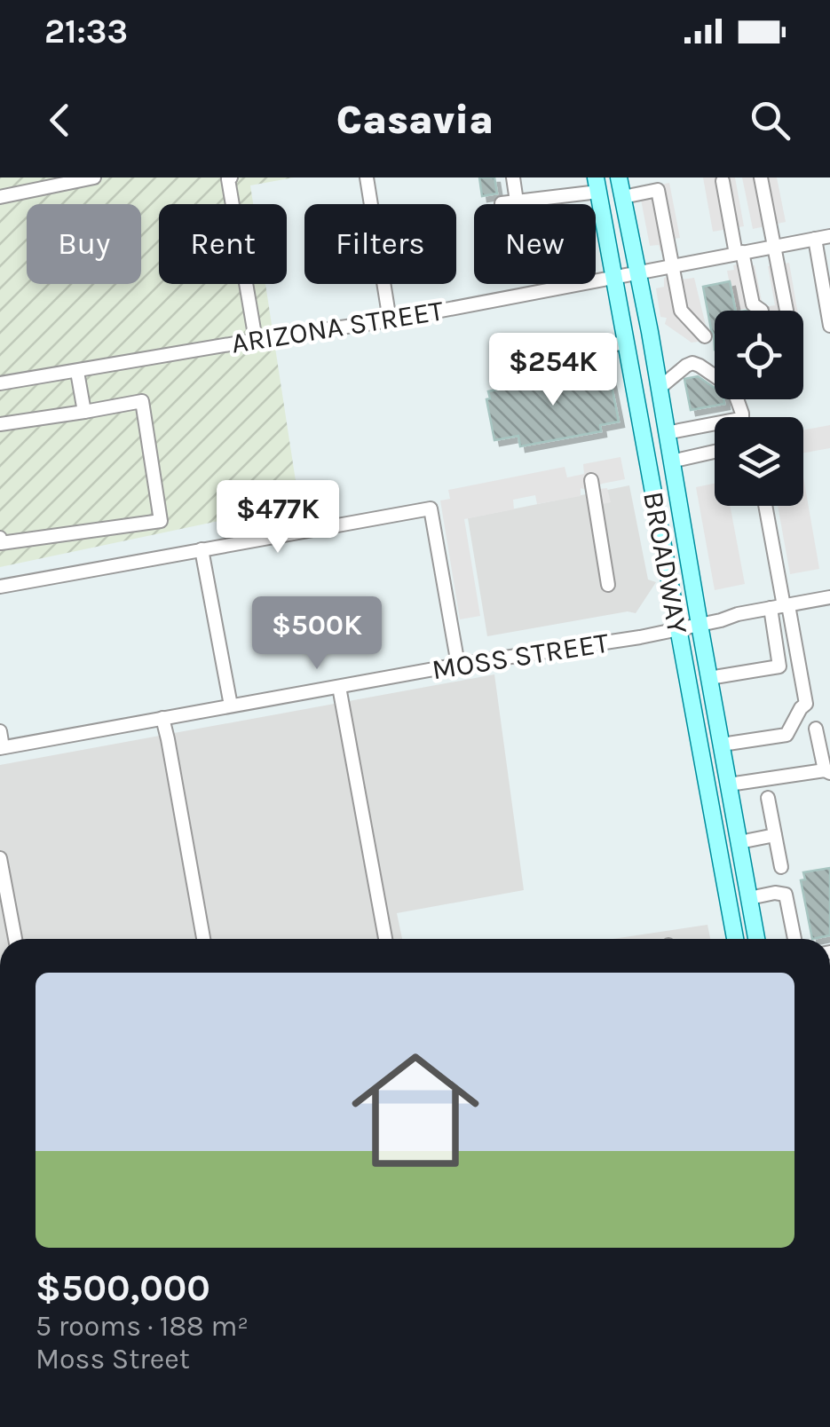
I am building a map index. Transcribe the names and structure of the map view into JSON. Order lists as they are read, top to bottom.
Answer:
{
  "streets": {
    "main road": ["BROADWAY"],
    "street": ["ARIZONA STREET", "MOSS STREET"]
  },
  "crossings": [
    ["ARIZONA STREET", "BROADWAY"],
    ["BROADWAY", "MOSS STREET"]
  ],
  "page": {
    "status": "21:33",
    "header": "Casavia",
    "chip": [
      "Buy",
      "Rent",
      "Filters",
      "New"
    ],
    "price": ["$254K", "$477K", "$500K"],
    "list": [
      {
        "name": "$500,000",
        "note": "5 rooms · 188 m² · Moss Street"
      }
    ]
  }
}
